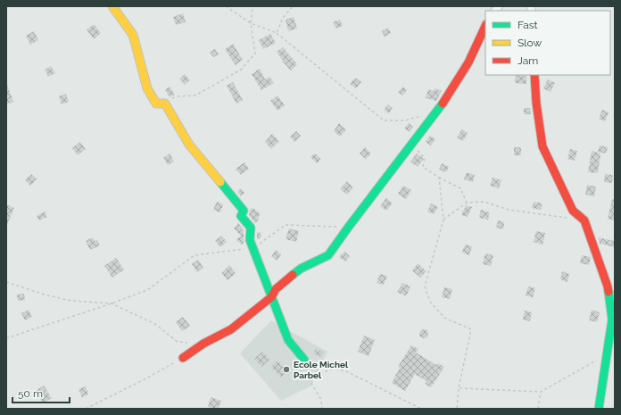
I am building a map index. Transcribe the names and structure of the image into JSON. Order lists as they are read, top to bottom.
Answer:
{
  "places": ["Ecole Michel Parbel"],
  "legend": ["Fast", "Slow", "Jam"],
  "scale_bar": "50 m"
}
